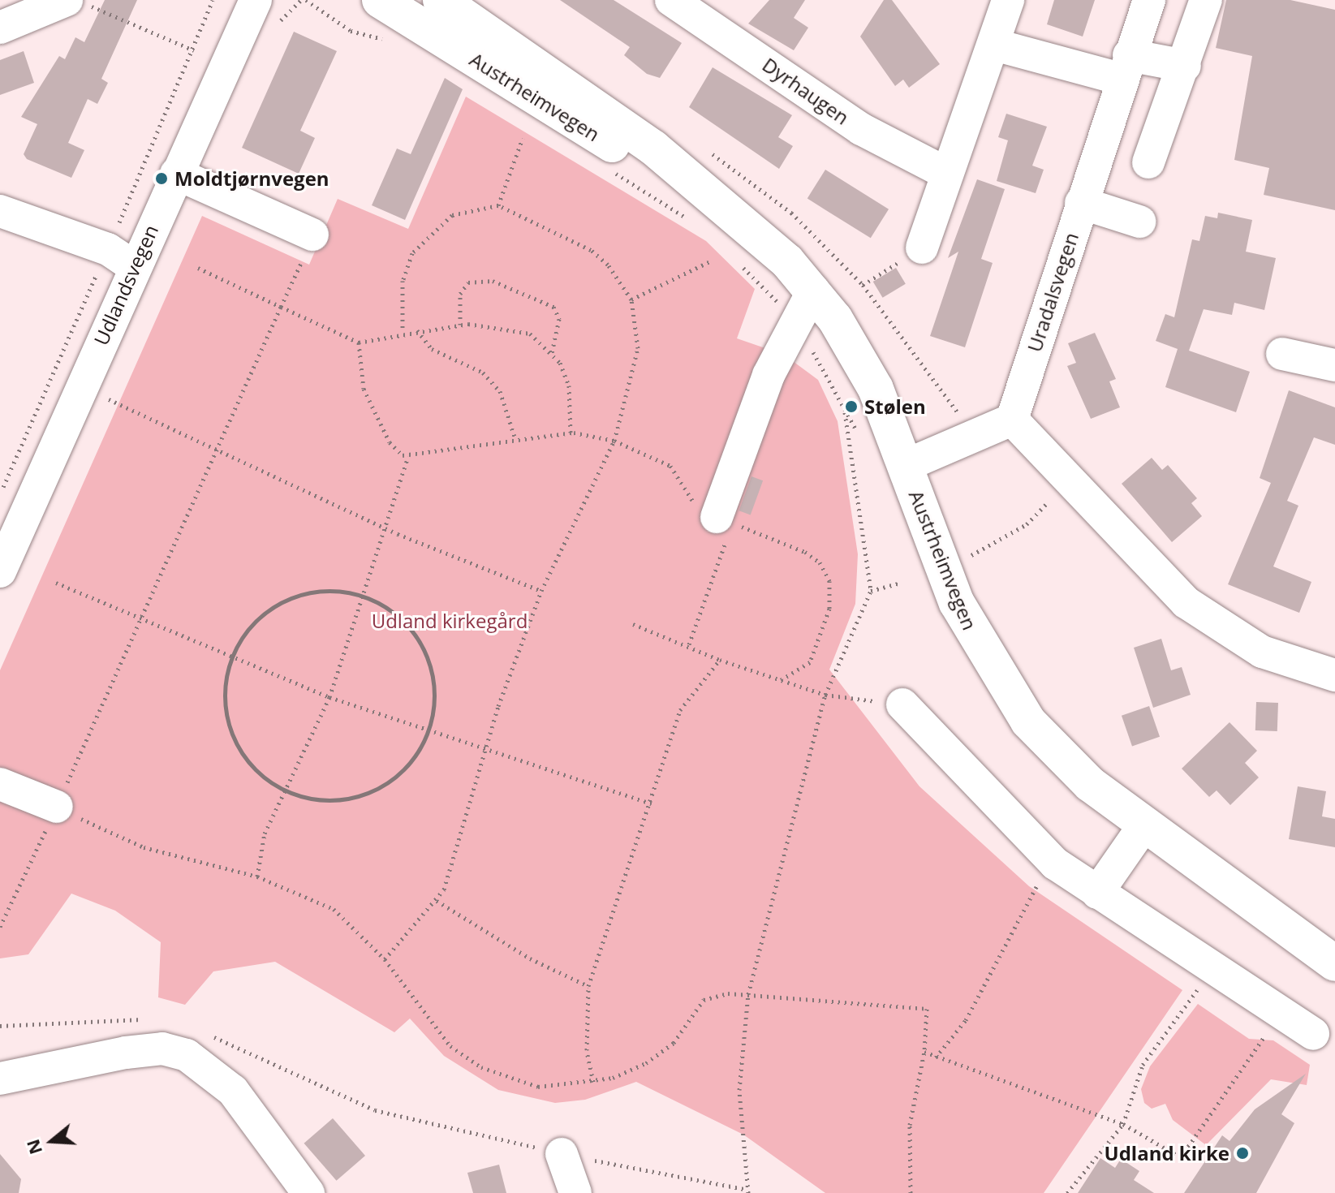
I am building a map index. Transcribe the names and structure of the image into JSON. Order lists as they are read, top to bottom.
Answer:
{
  "streets": {
    "main road": ["Austrheimvegen"],
    "street": ["Dyrhaugen", "Udlandsvegen", "Uradalsvegen"]
  },
  "parks": ["Udland kirkegård"],
  "places": ["Moldtjørnvegen", "Stølen", "Udland kirke"],
  "north": "left"
}
